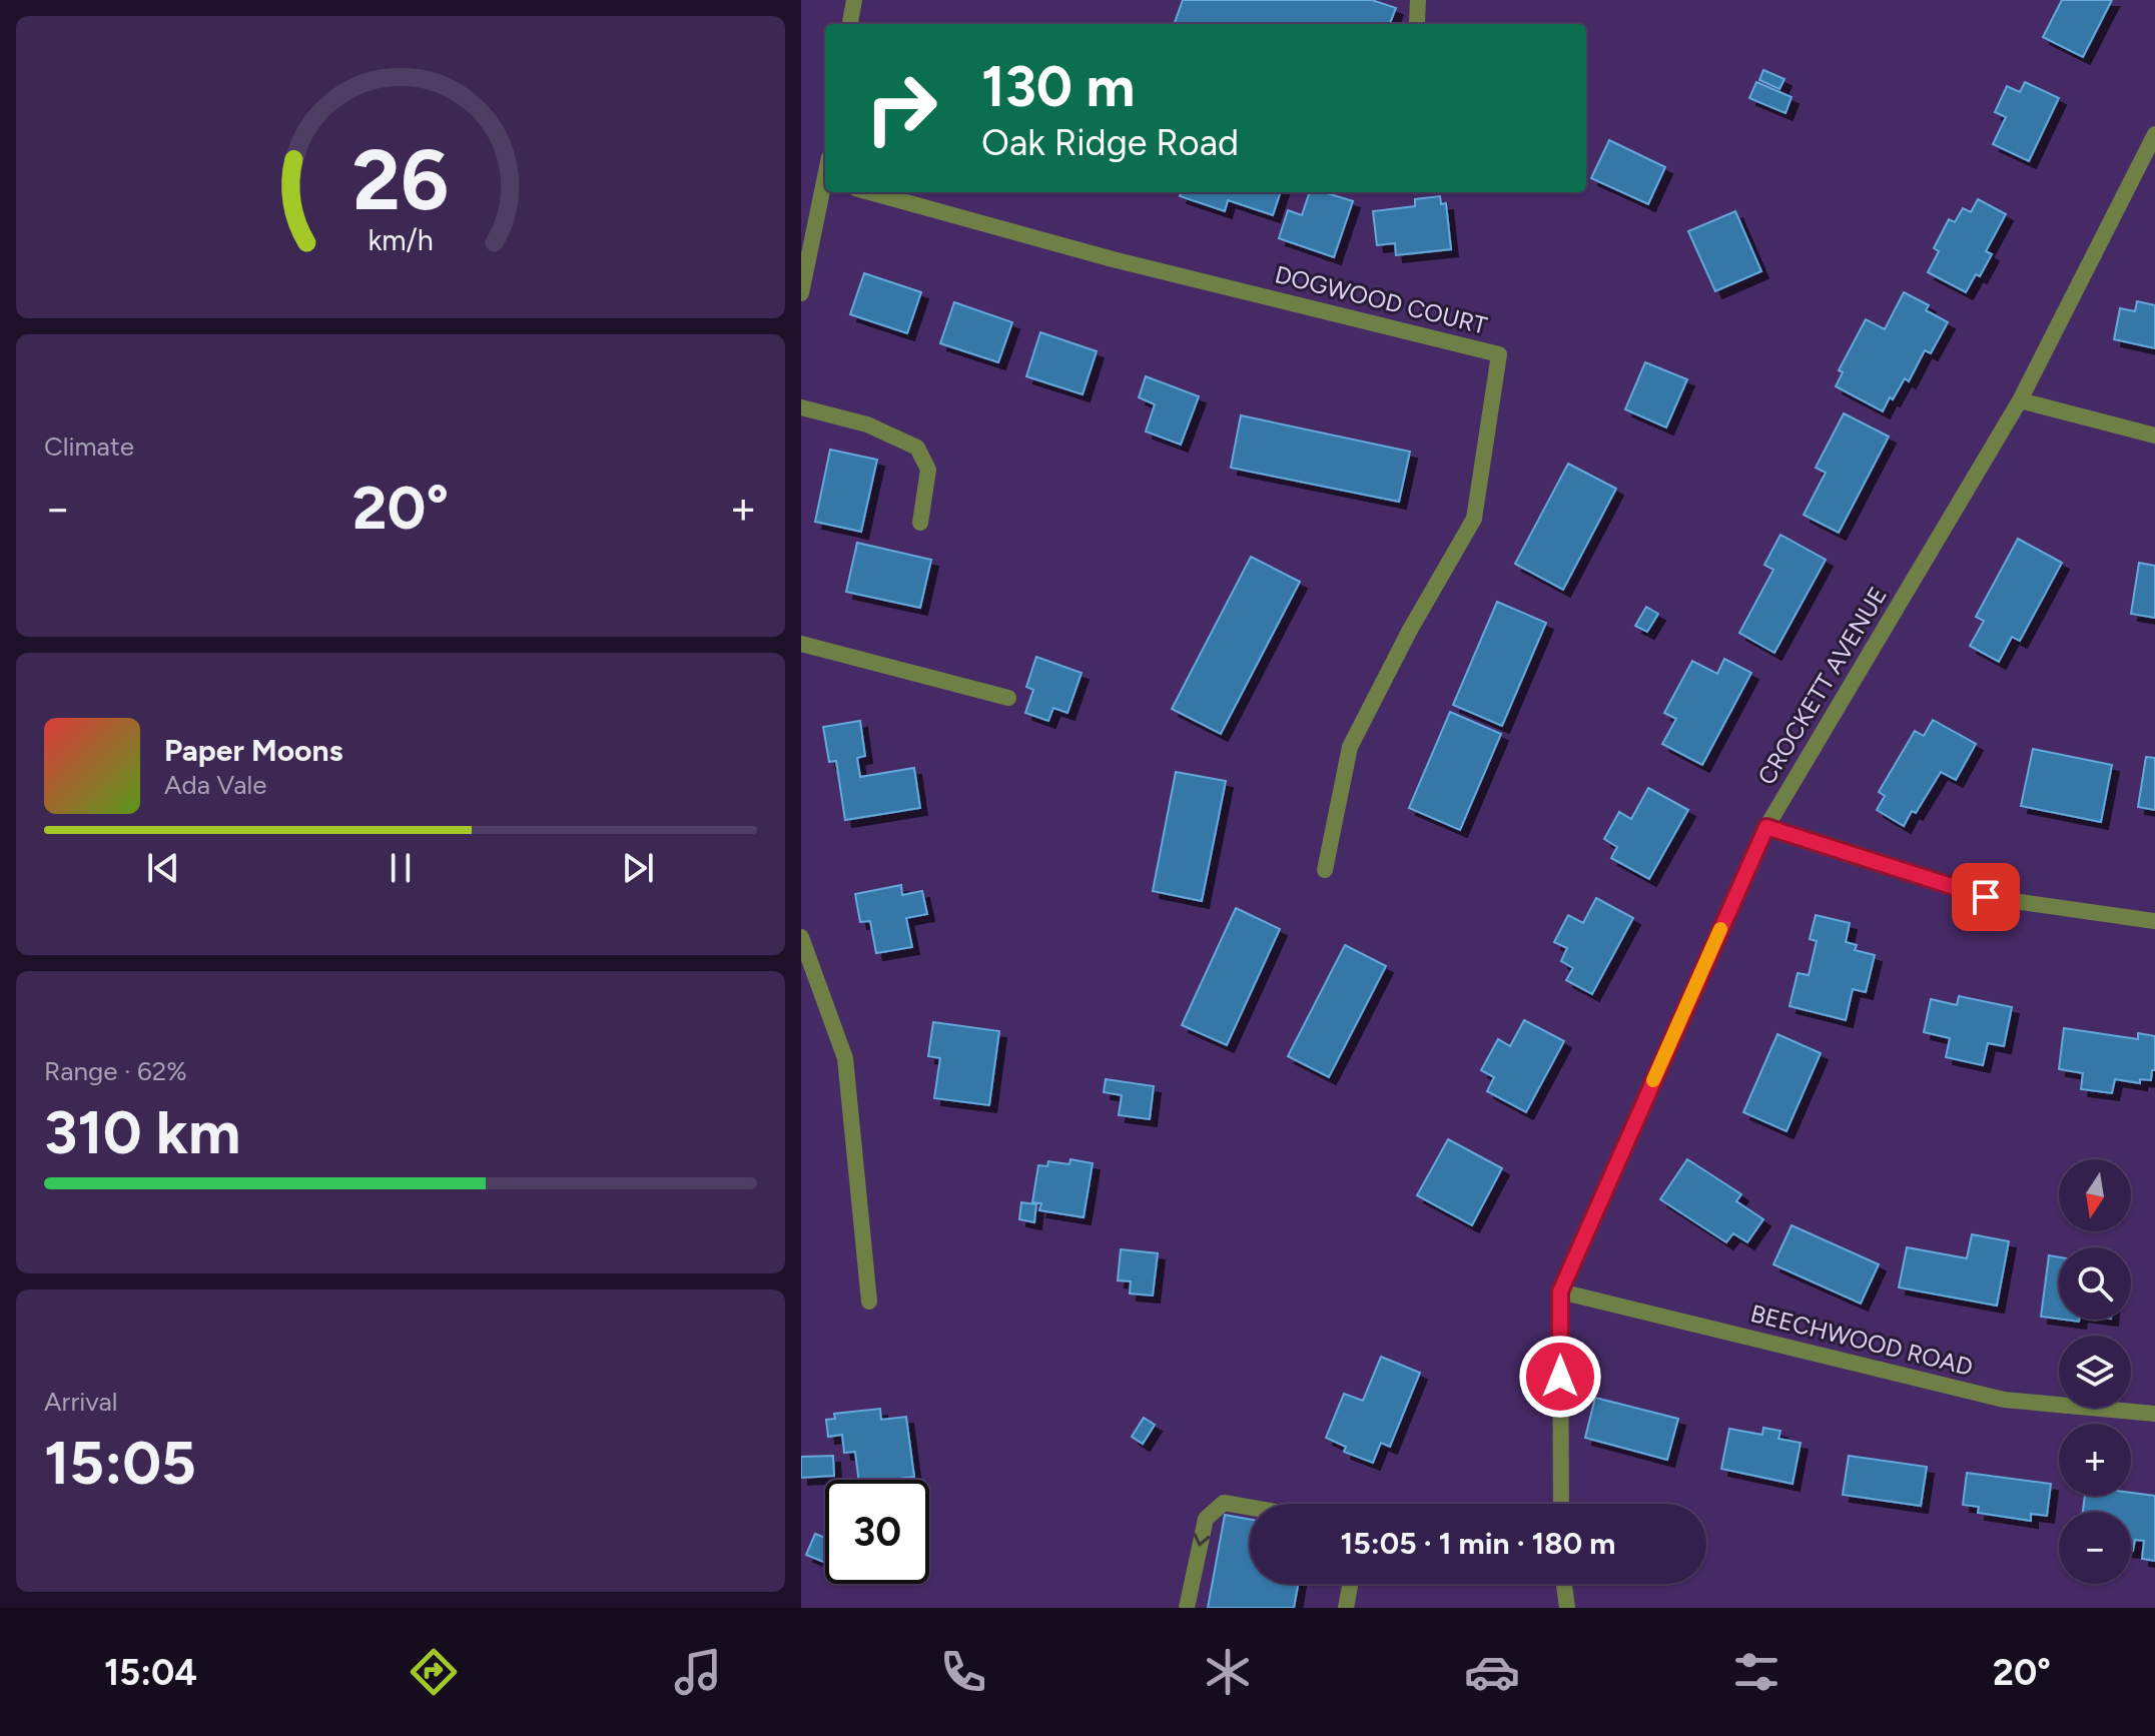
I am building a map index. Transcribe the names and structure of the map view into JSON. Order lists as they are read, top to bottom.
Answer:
{
  "streets": {
    "street": ["DOGWOOD COURT", "CROCKETT AVENUE", "BEECHWOOD ROAD"]
  },
  "crossings": [
    ["CROCKETT AVENUE", "BEECHWOOD ROAD"]
  ],
  "north": "bottom",
  "page": {
    "turn": ["130 m", "Oak Ridge Road"],
    "tile": [
      "Climate",
      ["Range · 62%", "310 km"],
      ["Arrival", "15:05"]
    ],
    "heat": ["−", "20°", "+"],
    "song": ["Paper Moons", "Ada Vale"],
    "map_buttons": ["+", "−"],
    "limit": "30",
    "trip": "15:05 · 1 min · 180 m",
    "tabs": ["15:04", "20°"],
    "gauge": ["26", "km/h"]
  }
}
